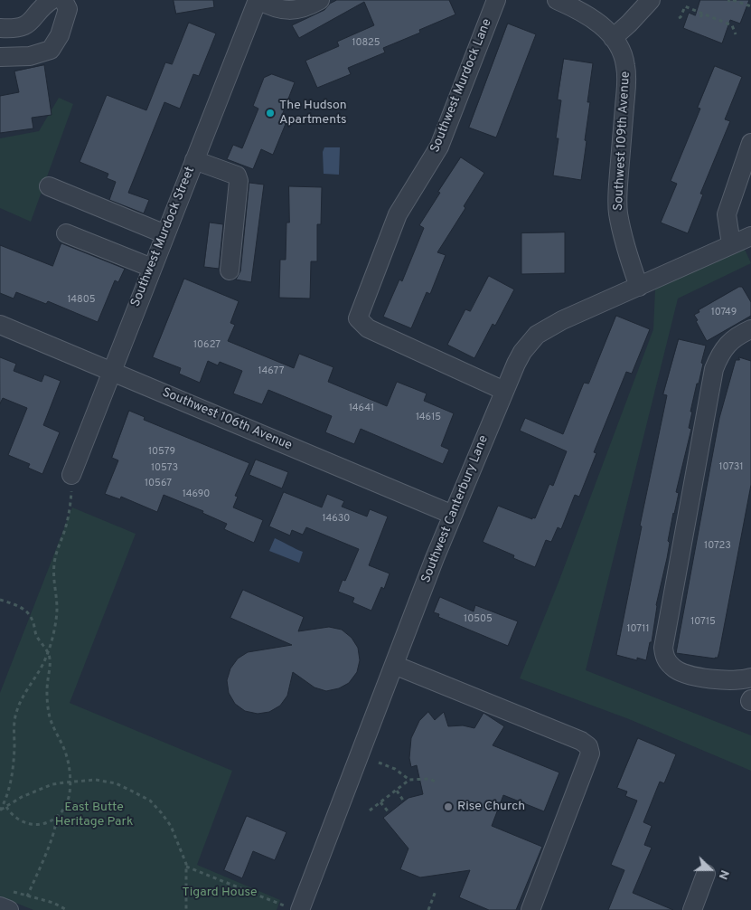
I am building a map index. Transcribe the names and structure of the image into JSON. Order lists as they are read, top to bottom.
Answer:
{
  "streets": {
    "street": [
      "Southwest Murdock Lane",
      "Southwest 109th Avenue",
      "Southwest Murdock Street",
      "Southwest 106th Avenue",
      "Southwest Canterbury Lane"
    ]
  },
  "crossings": [
    ["Southwest Murdock Lane", "Southwest Canterbury Lane"],
    ["Southwest 109th Avenue", "Southwest Canterbury Lane"],
    ["Southwest Murdock Street", "Southwest 106th Avenue"],
    ["Southwest 106th Avenue", "Southwest Canterbury Lane"]
  ],
  "parks": ["East Butte Heritage Park", "Tigard House"],
  "places": ["The Hudson Apartments", "Rise Church"],
  "house_numbers": [
    "10825",
    "14805",
    "10749",
    "10627",
    "14677",
    "14641",
    "14615",
    "10579",
    "10731",
    "10573",
    "10567",
    "14690",
    "14630",
    "10723",
    "10505",
    "10715",
    "10711"
  ],
  "north": "right"
}
